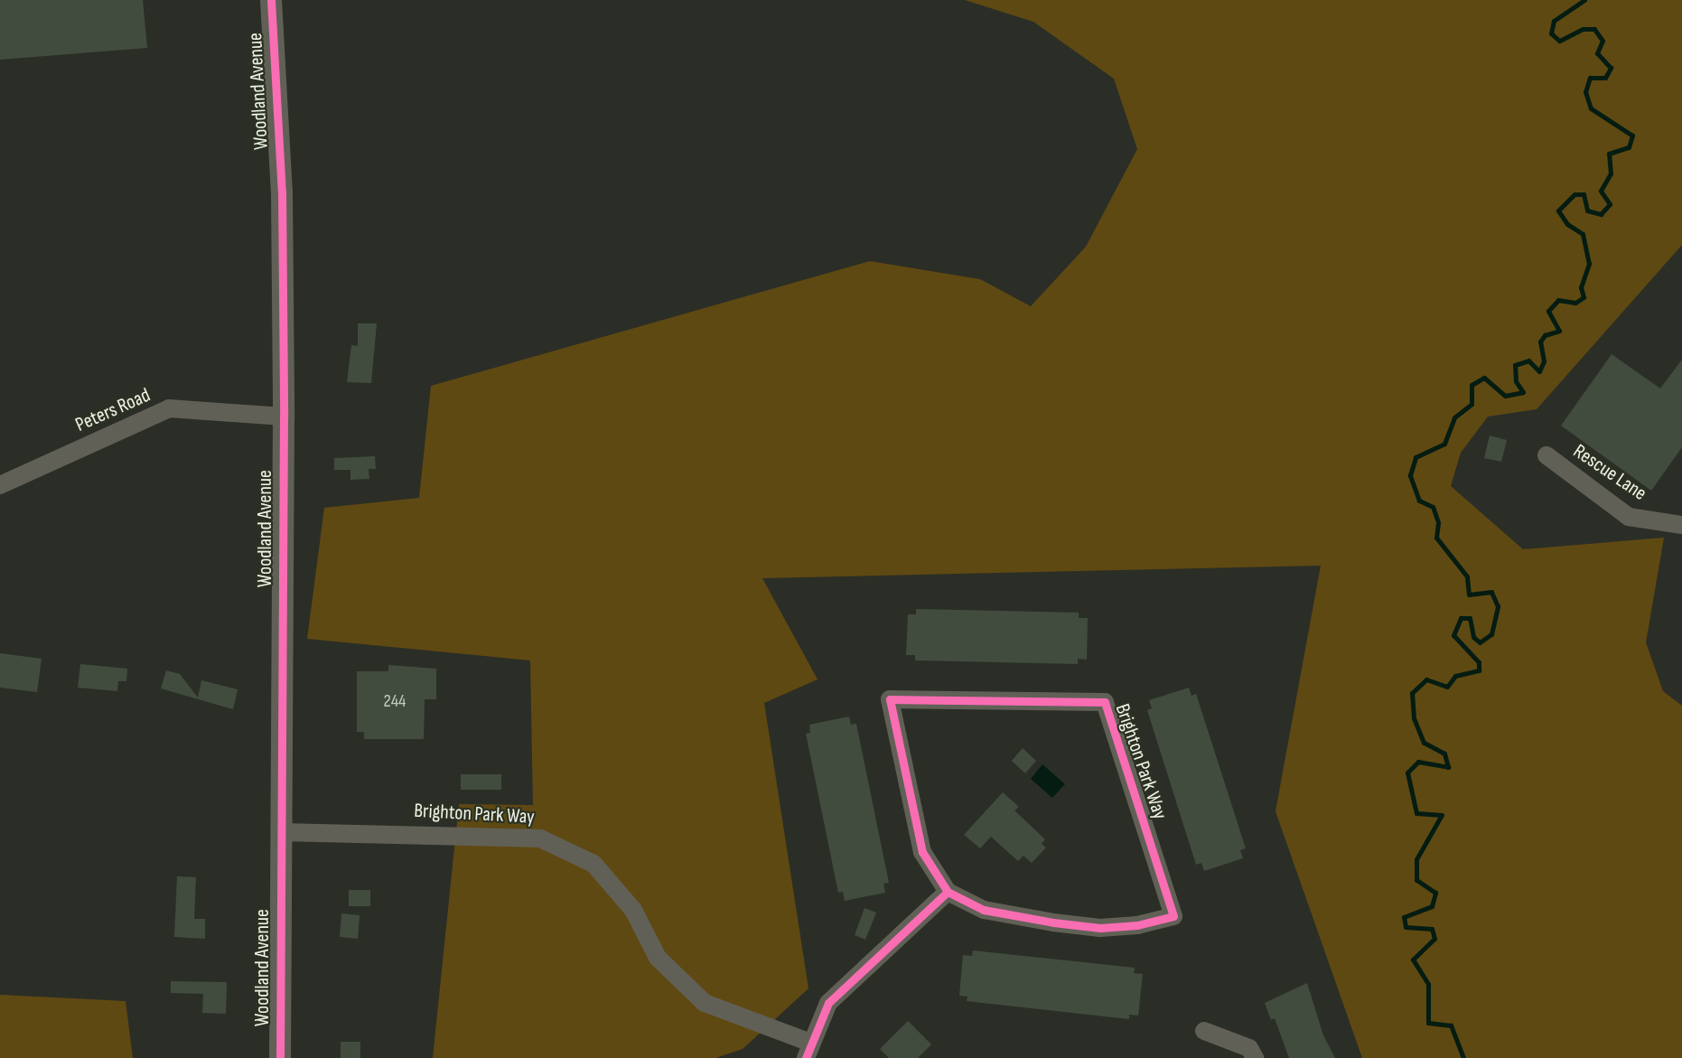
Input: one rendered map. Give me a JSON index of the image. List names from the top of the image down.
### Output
{
  "streets": {
    "street": [
      "Woodland Avenue",
      "Peters Road",
      "Rescue Lane",
      "Brighton Park Way"
    ]
  },
  "crossings": [
    ["Woodland Avenue", "Peters Road"],
    ["Woodland Avenue", "Brighton Park Way"]
  ],
  "house_numbers": ["244"]
}
